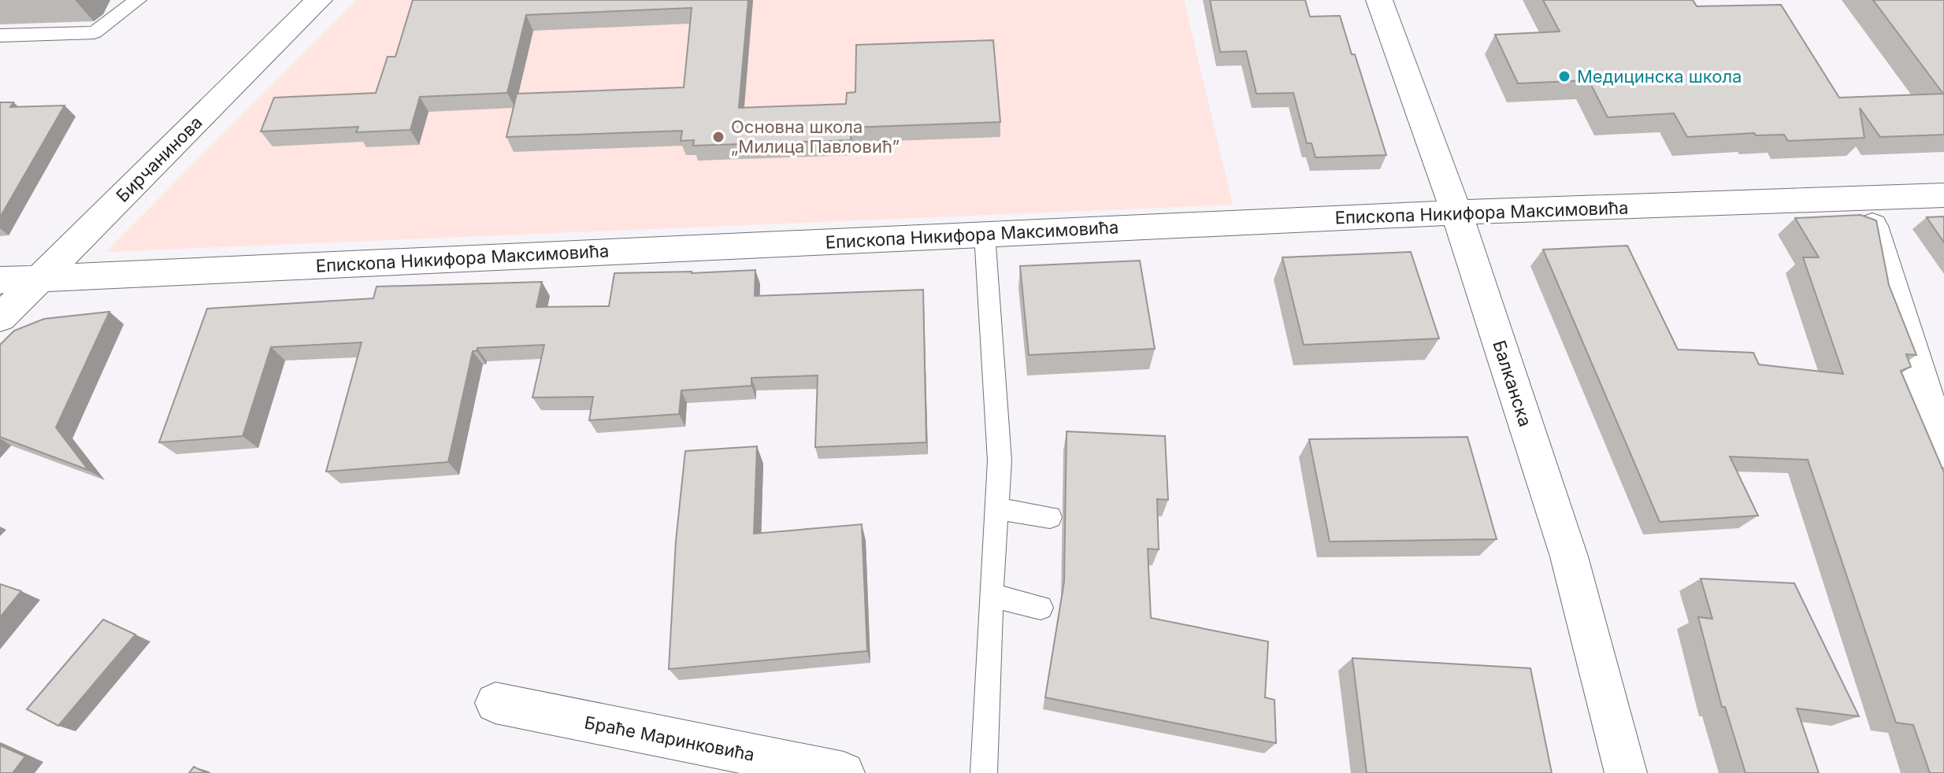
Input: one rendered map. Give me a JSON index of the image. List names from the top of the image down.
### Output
{
  "streets": {
    "street": [
      "Бирчанинова",
      "Епископа Никифора Максимовића",
      "Балканска",
      "Браће Маринковића"
    ]
  },
  "crossings": [
    ["Бирчанинова", "Епископа Никифора Максимовића"],
    ["Епископа Никифора Максимовића", "Балканска"]
  ],
  "places": ["Медицинска школа", "Основна школа „Милица Павловић”"]
}
